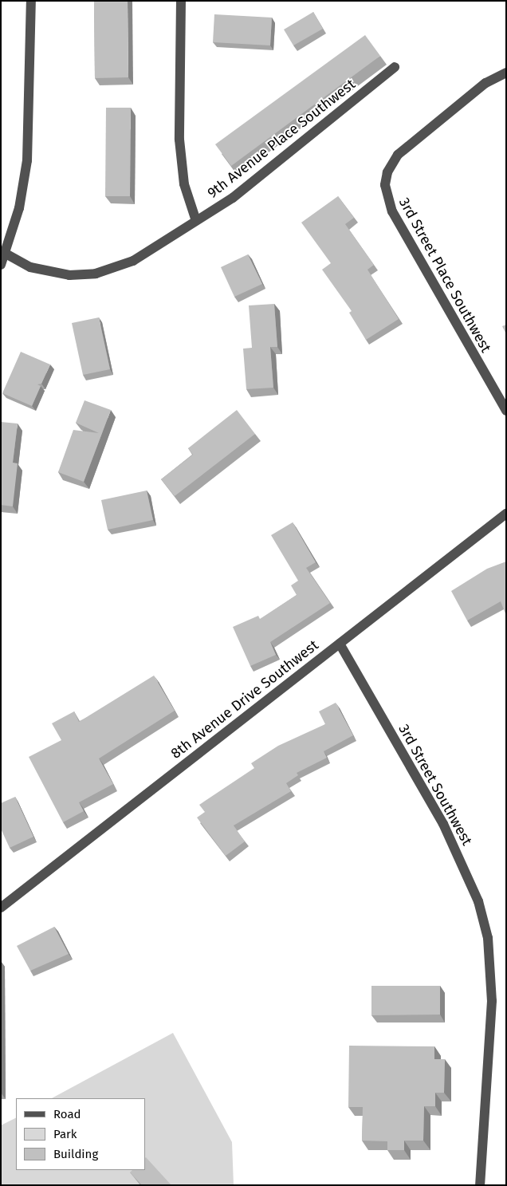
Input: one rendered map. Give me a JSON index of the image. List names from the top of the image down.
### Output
{
  "streets": {
    "street": [
      "9th Avenue Place Southwest",
      "3rd Street Place Southwest",
      "8th Avenue Drive Southwest",
      "3rd Street Southwest"
    ]
  },
  "crossings": [
    ["8th Avenue Drive Southwest", "3rd Street Southwest"]
  ],
  "legend": ["Road", "Park", "Building"]
}
